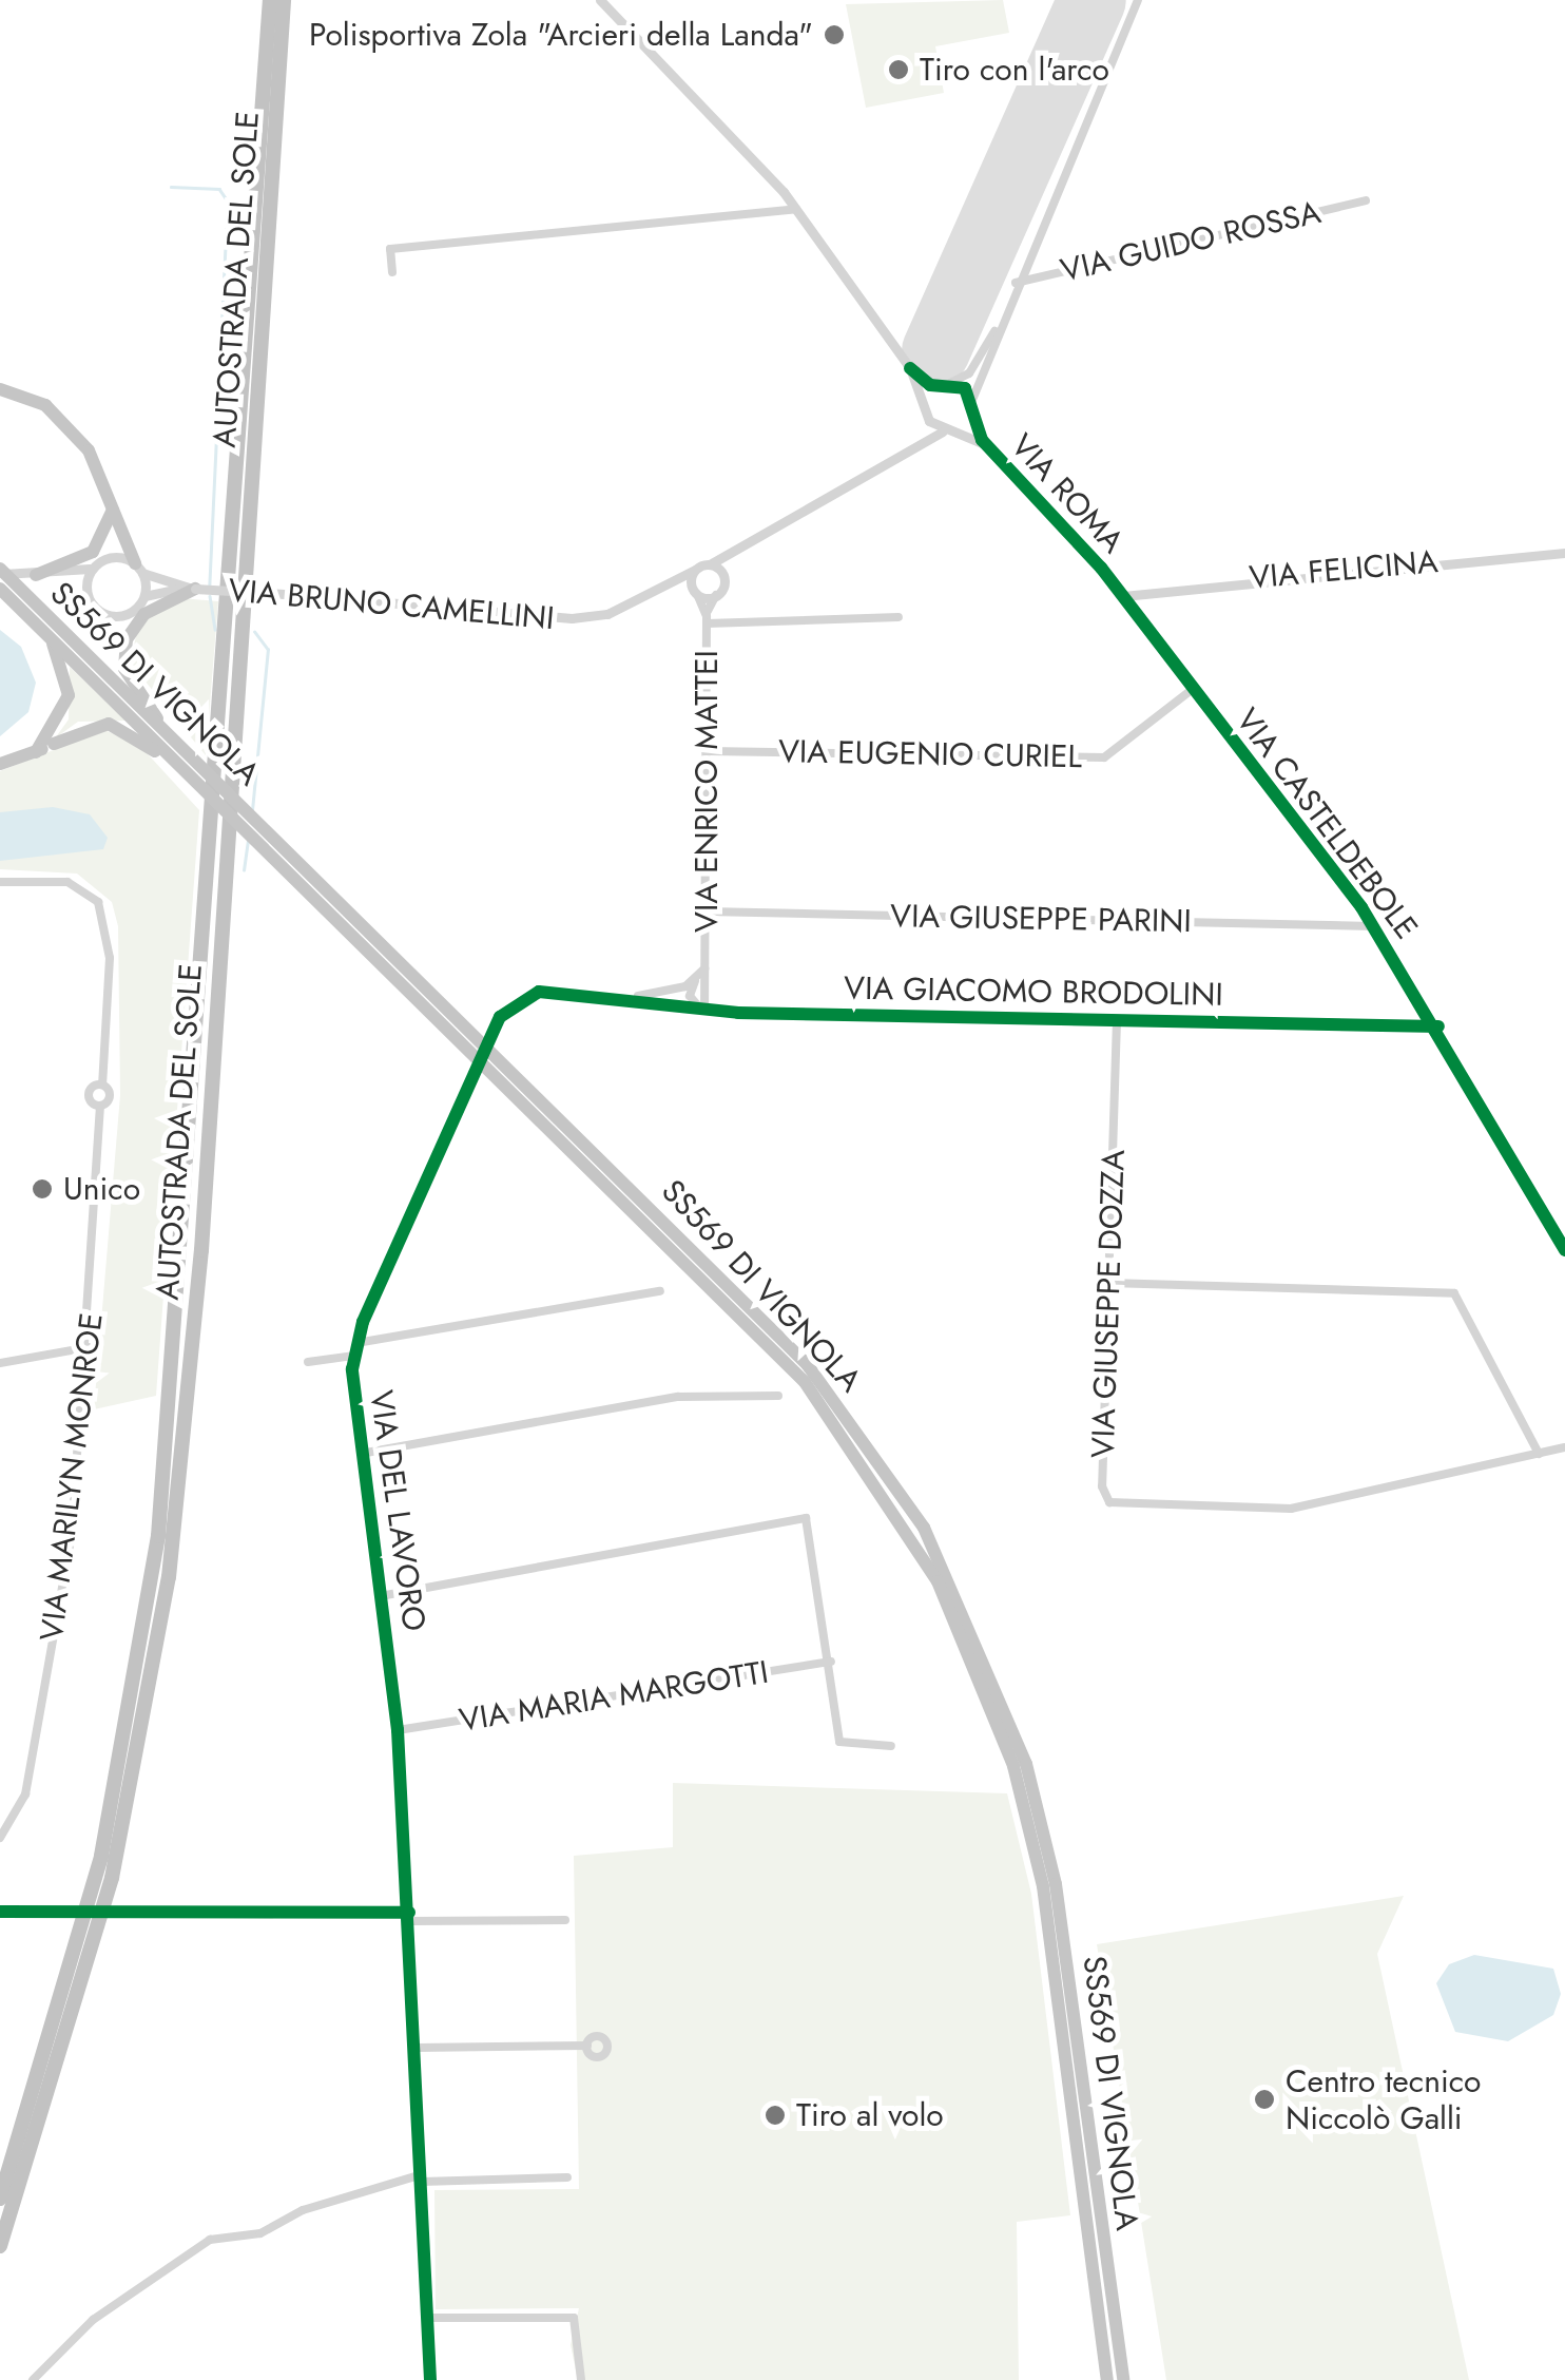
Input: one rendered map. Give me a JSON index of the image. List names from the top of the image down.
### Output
{
  "streets": {
    "highway": ["AUTOSTRADA DEL SOLE", "SS569 DI VIGNOLA"],
    "street": [
      "VIA GUIDO ROSSA",
      "VIA ROMA",
      "VIA FELICINA",
      "VIA BRUNO CAMELLINI",
      "VIA EUGENIO CURIEL",
      "VIA ENRICO MATTEI",
      "VIA CASTELDEBOLE",
      "VIA GIUSEPPE PARINI",
      "VIA GIACOMO BRODOLINI",
      "VIA GIUSEPPE DOZZA",
      "VIA MARILYN MONROE",
      "VIA DEL LAVORO",
      "VIA MARIA MARGOTTI"
    ]
  },
  "crossings": [
    ["VIA ROMA", "VIA FELICINA"],
    ["VIA ROMA", "VIA BRUNO CAMELLINI"],
    ["VIA ROMA", "VIA CASTELDEBOLE"],
    ["VIA FELICINA", "VIA CASTELDEBOLE"],
    ["VIA EUGENIO CURIEL", "VIA ENRICO MATTEI"],
    ["VIA EUGENIO CURIEL", "VIA CASTELDEBOLE"],
    ["VIA ENRICO MATTEI", "VIA GIUSEPPE PARINI"],
    ["VIA ENRICO MATTEI", "VIA GIACOMO BRODOLINI"],
    ["VIA ENRICO MATTEI", "VIA DEL LAVORO"],
    ["VIA CASTELDEBOLE", "VIA GIUSEPPE PARINI"],
    ["VIA CASTELDEBOLE", "VIA GIACOMO BRODOLINI"],
    ["VIA GIACOMO BRODOLINI", "VIA GIUSEPPE DOZZA"],
    ["VIA GIACOMO BRODOLINI", "VIA DEL LAVORO"],
    ["VIA DEL LAVORO", "VIA MARIA MARGOTTI"]
  ],
  "places": [
    "Polisportiva Zola \"Arcieri della Landa\"",
    "Tiro con l'arco",
    "Unico",
    "Centro tecnico Niccolò Galli",
    "Tiro al volo"
  ]
}
